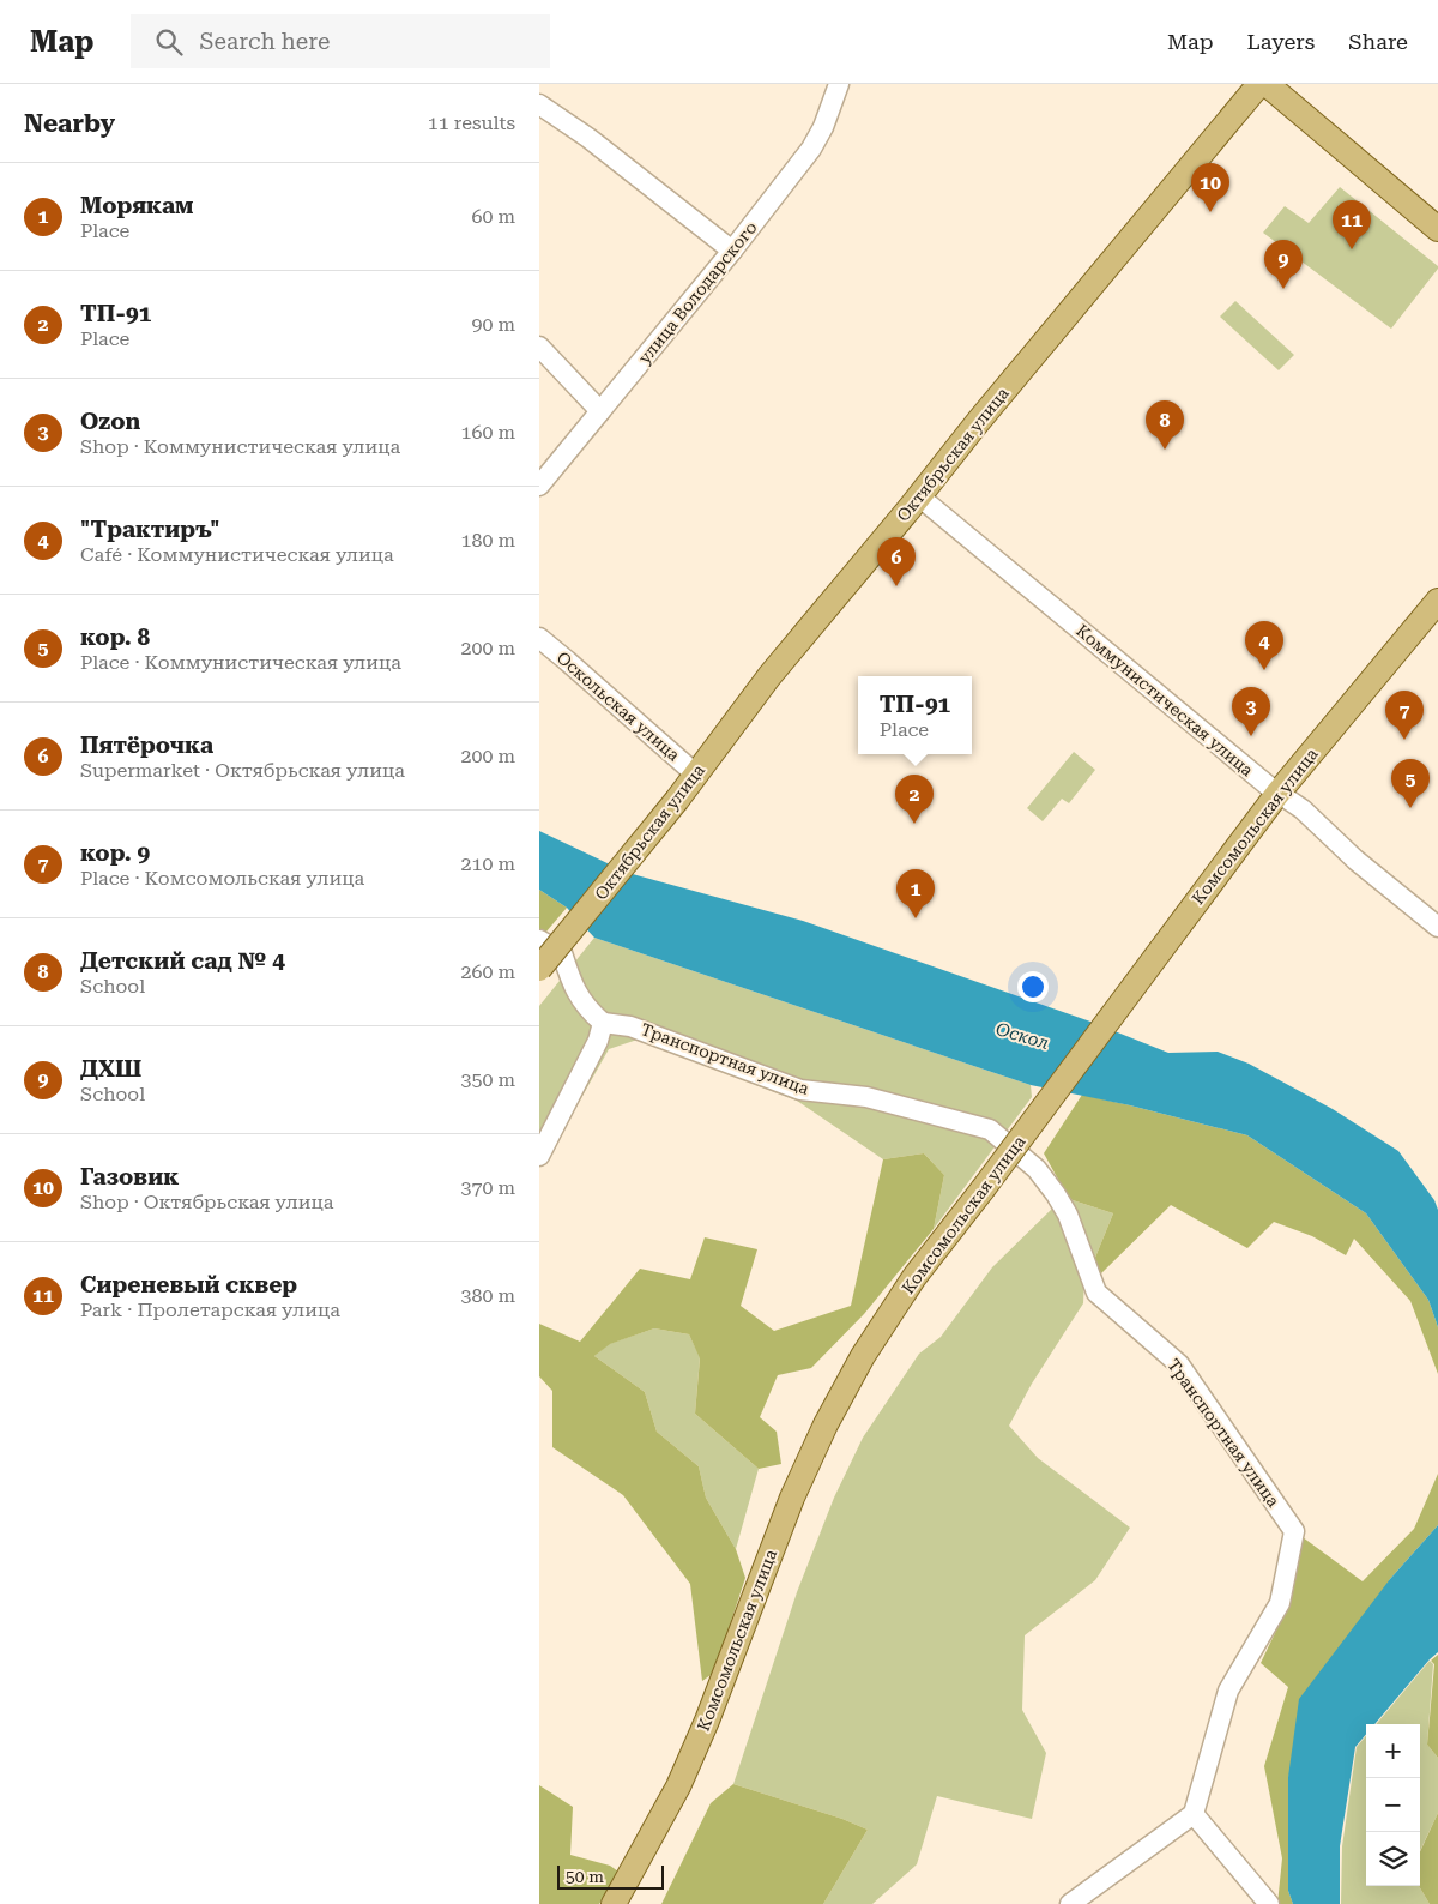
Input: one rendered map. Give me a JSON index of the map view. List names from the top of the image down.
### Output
{
  "streets": {
    "main road": ["Октябрьская улица", "Комсомольская улица"],
    "street": [
      "улица Володарского",
      "Коммунистическая улица",
      "Оскольская улица",
      "Транспортная улица"
    ]
  },
  "crossings": [
    ["Октябрьская улица", "Коммунистическая улица"],
    ["Октябрьская улица", "Оскольская улица"],
    ["Коммунистическая улица", "Комсомольская улица"]
  ],
  "water": ["Оскол"],
  "scale_bar": "50 m",
  "page": {
    "header": "Map",
    "search": "Search here",
    "nav": ["Map", "Layers", "Share"],
    "heading": ["Nearby", "11 results"],
    "list": [
      {
        "mark": "1",
        "name": "Морякам",
        "note": "Place",
        "value": "60 m"
      },
      {
        "mark": "2",
        "name": "ТП-91",
        "note": "Place",
        "value": "90 m"
      },
      {
        "mark": "3",
        "name": "Ozon",
        "note": "Shop · Коммунистическая улица",
        "value": "160 m"
      },
      {
        "mark": "4",
        "name": "\"Трактиръ\"",
        "note": "Café · Коммунистическая улица",
        "value": "180 m"
      },
      {
        "mark": "5",
        "name": "кор. 8",
        "note": "Place · Коммунистическая улица",
        "value": "200 m"
      },
      {
        "mark": "6",
        "name": "Пятёрочка",
        "note": "Supermarket · Октябрьская улица",
        "value": "200 m"
      },
      {
        "mark": "7",
        "name": "кор. 9",
        "note": "Place · Комсомольская улица",
        "value": "210 m"
      },
      {
        "mark": "8",
        "name": "Детский сад № 4",
        "note": "School",
        "value": "260 m"
      },
      {
        "mark": "9",
        "name": "ДХШ",
        "note": "School",
        "value": "350 m"
      },
      {
        "mark": "10",
        "name": "Газовик",
        "note": "Shop · Октябрьская улица",
        "value": "370 m"
      },
      {
        "mark": "11",
        "name": "Сиреневый сквер",
        "note": "Park · Пролетарская улица",
        "value": "380 m"
      }
    ],
    "pins": [
      "10",
      "11",
      "9",
      "8",
      "6",
      "4",
      "3",
      "7",
      "5",
      "2",
      "1"
    ],
    "popup": ["ТП-91", "Place"],
    "map_buttons": ["+", "−"],
    "scale": "50 m"
  }
}
